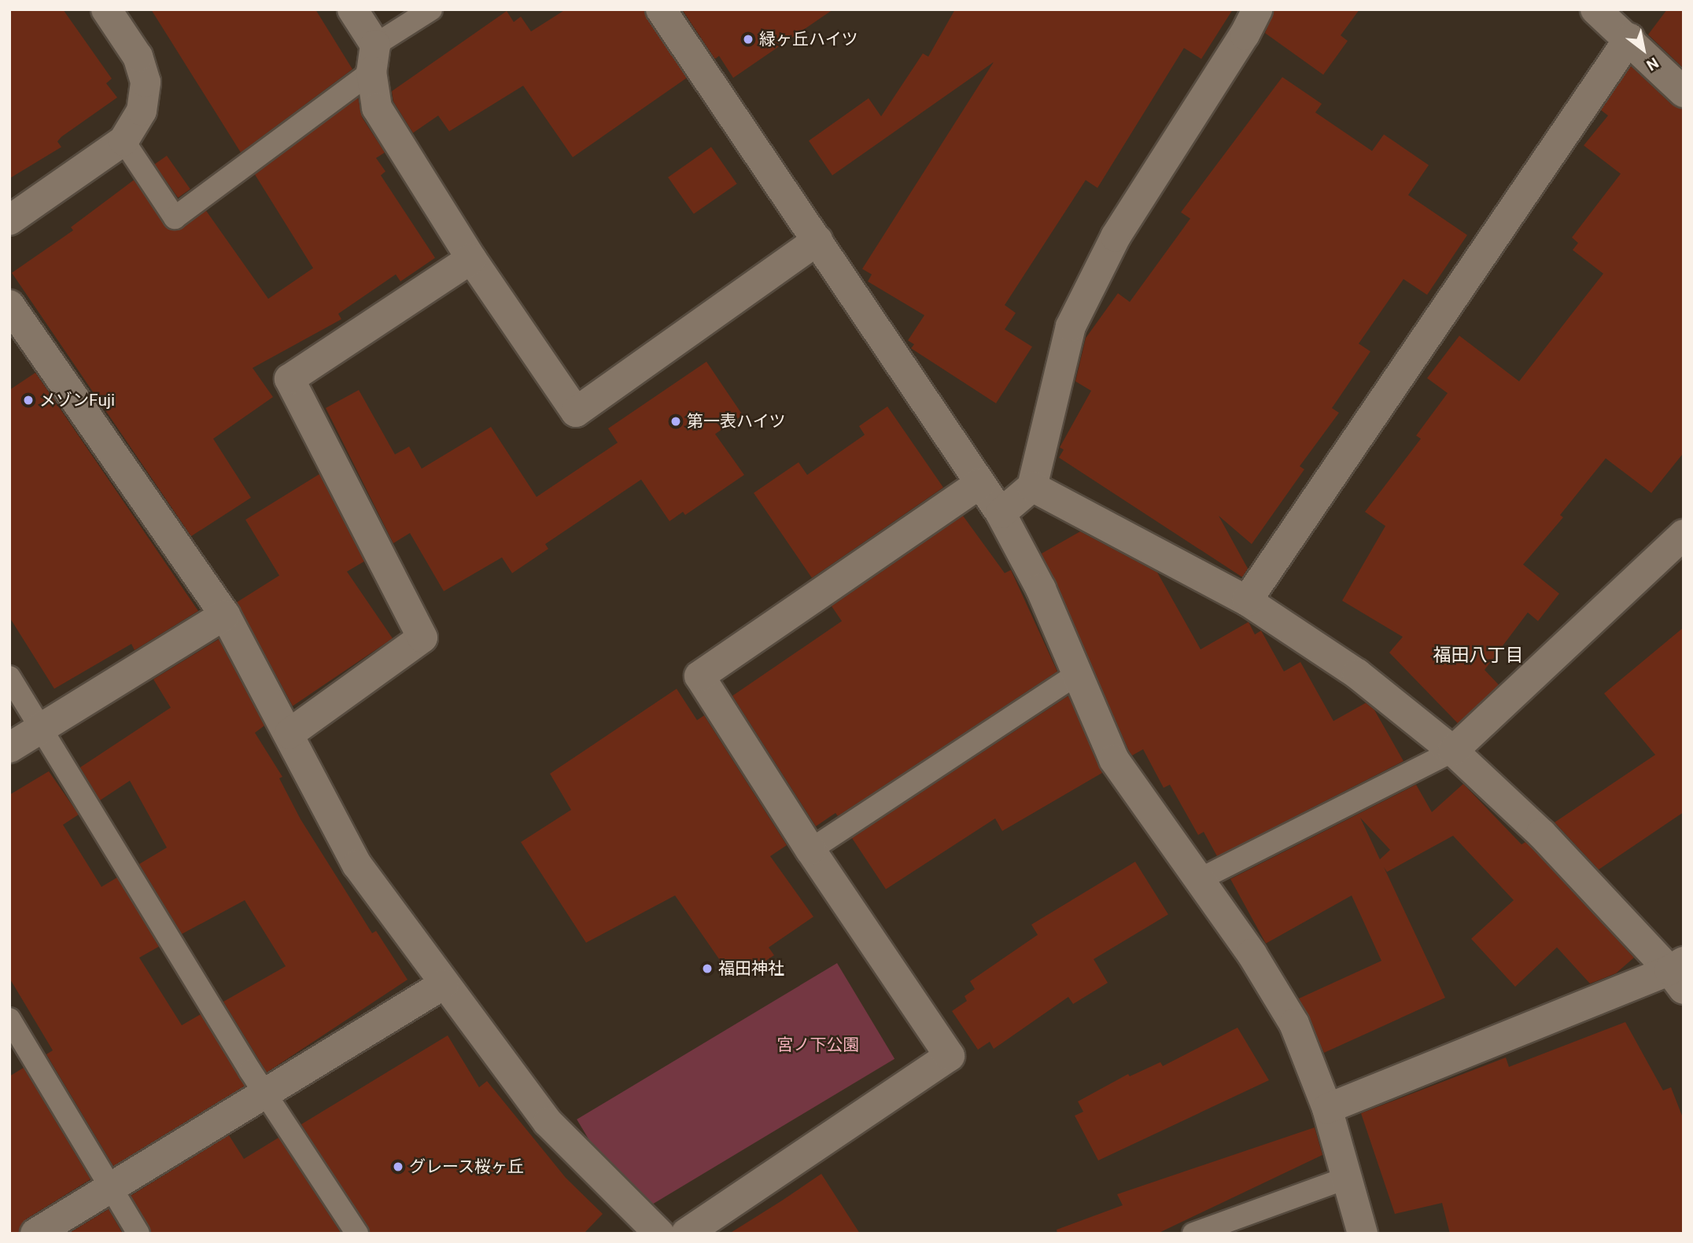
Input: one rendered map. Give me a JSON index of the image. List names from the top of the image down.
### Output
{
  "districts": ["福田八丁目"],
  "parks": ["宮ノ下公園"],
  "places": [
    "緑ヶ丘ハイツ",
    "メゾンFuji",
    "第一表ハイツ",
    "福田神社",
    "グレース桜ヶ丘"
  ],
  "north": "bottom right"
}
